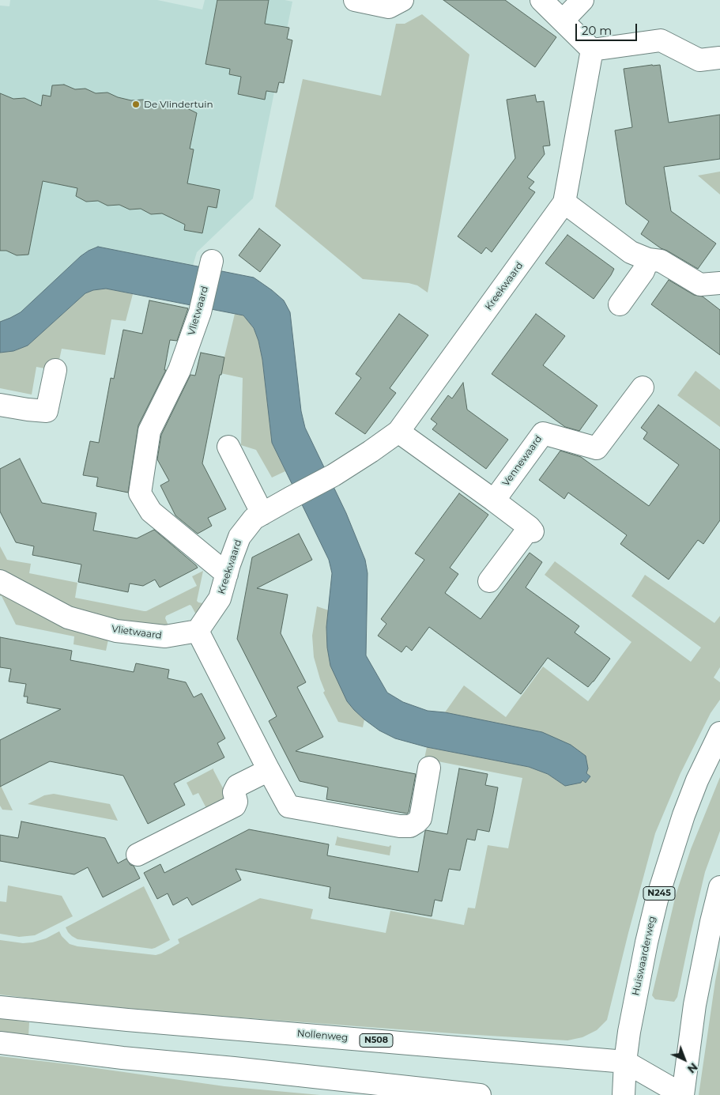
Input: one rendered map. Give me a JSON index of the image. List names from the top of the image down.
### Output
{
  "streets": {
    "main road": [
      "Kreekwaard",
      "Vlietwaard",
      "Vennewaard",
      "N245",
      "Huiswaarderweg",
      "Nollenweg",
      "N508"
    ]
  },
  "crossings": [
    ["Kreekwaard", "Vlietwaard"],
    ["Huiswaarderweg", "Nollenweg"]
  ],
  "places": ["De Vlindertuin"],
  "scale_bar": "20 m",
  "north": "bottom right"
}
